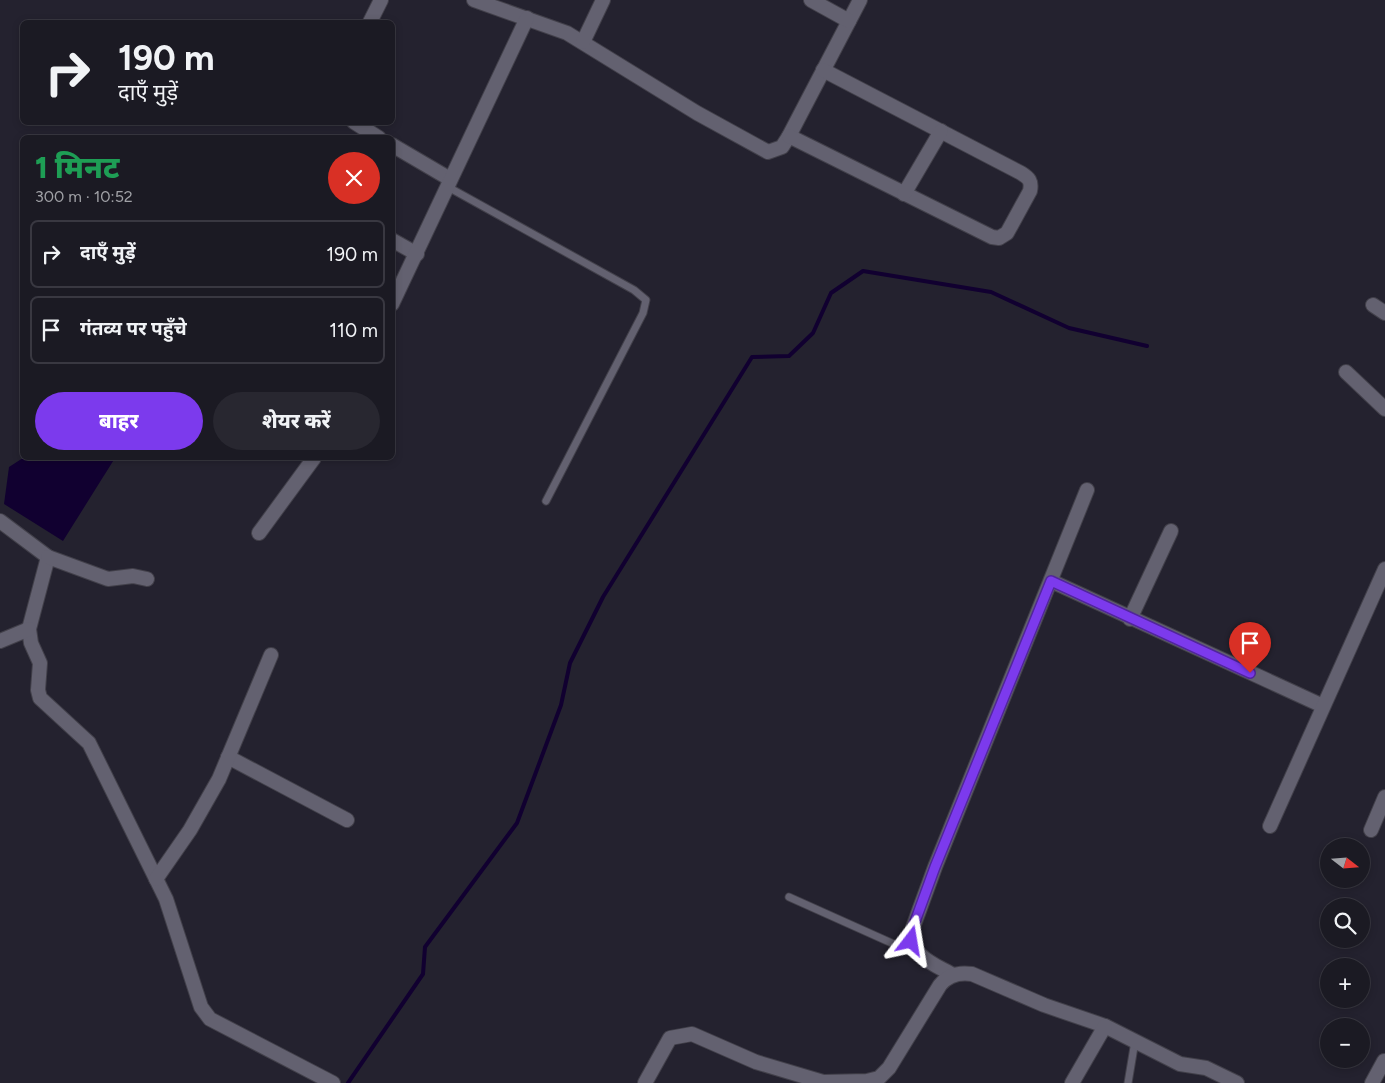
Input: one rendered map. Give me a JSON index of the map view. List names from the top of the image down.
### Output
{
  "north": "right",
  "page": {
    "turn": ["190 m", "दाएँ मुड़ें"],
    "heading": ["1 मिनट", "300 m · 10:52"],
    "list": [
      {
        "name": "दाएँ मुड़ें",
        "value": "190 m"
      },
      {
        "name": "गंतव्य पर पहुँचे",
        "value": "110 m"
      }
    ],
    "buttons": ["बाहर", "शेयर करें"],
    "map_buttons": ["+", "−"]
  }
}
